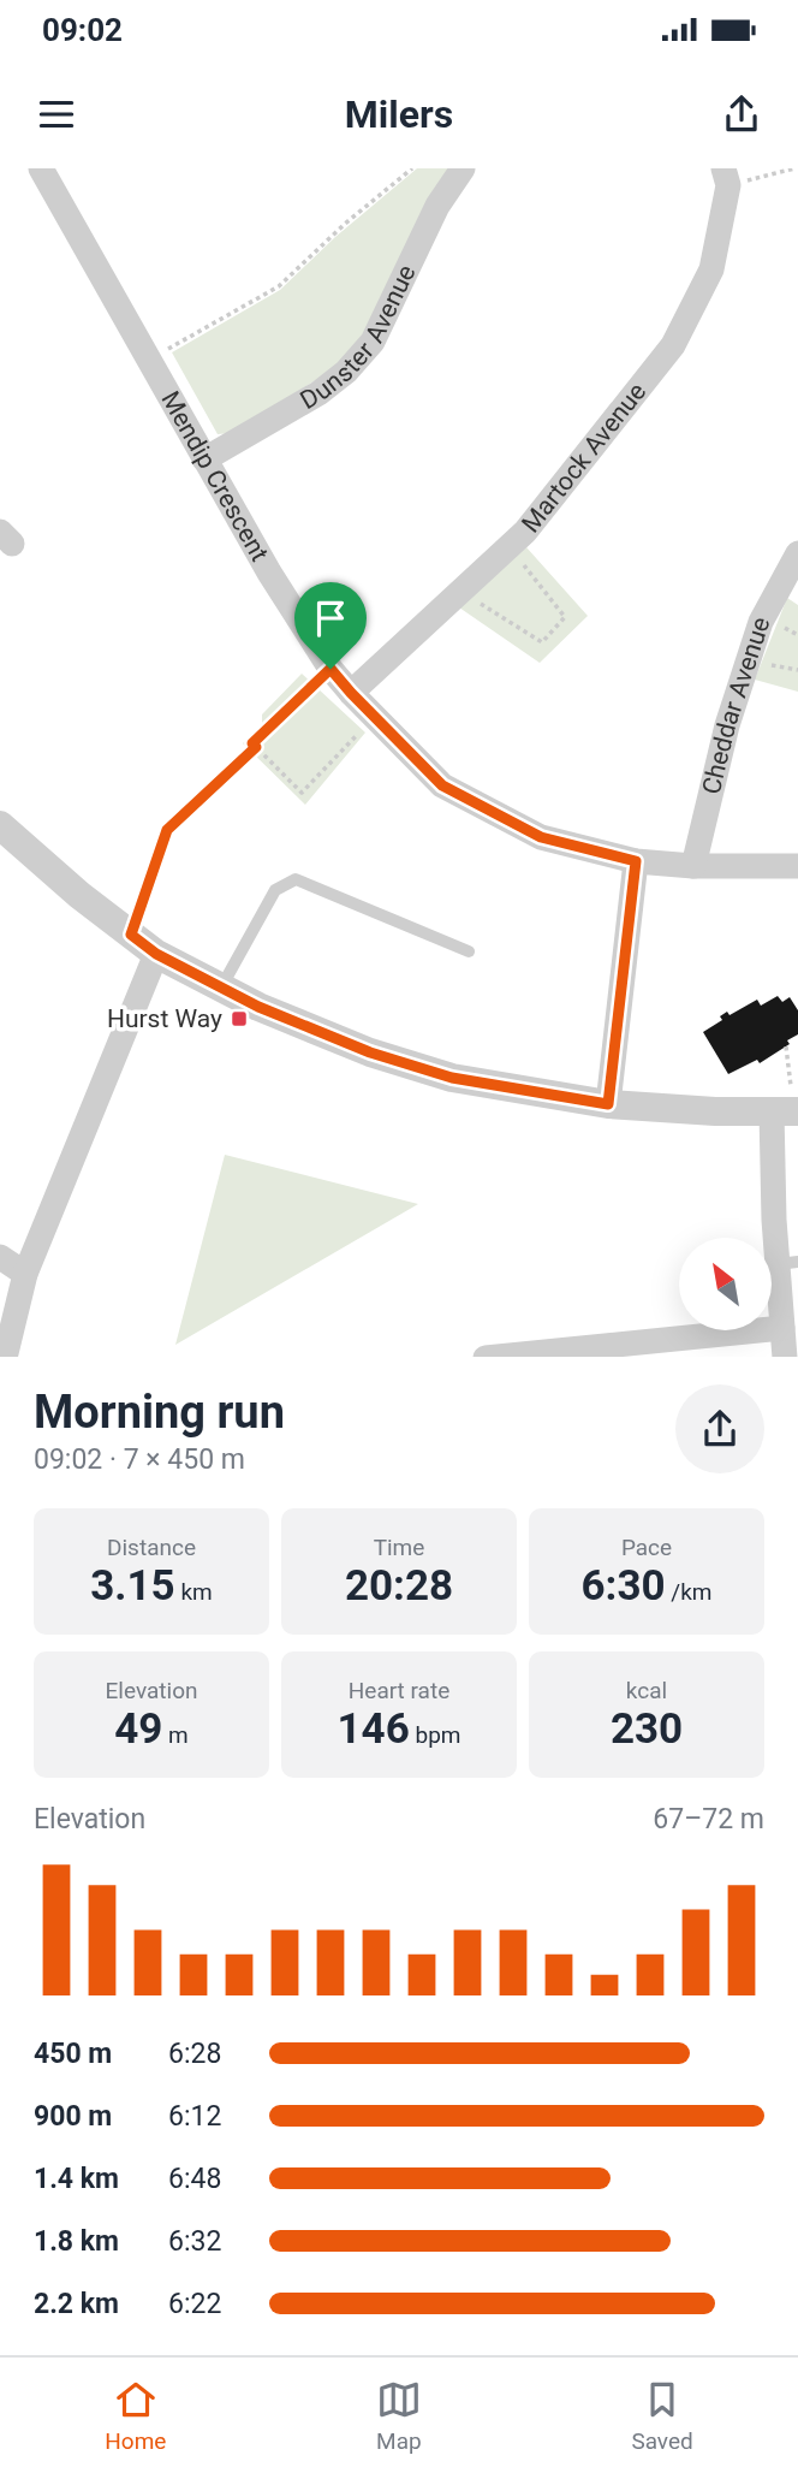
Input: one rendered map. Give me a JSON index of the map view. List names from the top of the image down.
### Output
{
  "streets": {
    "street": [
      "Dunster Avenue",
      "Martock Avenue",
      "Mendip Crescent",
      "Cheddar Avenue"
    ]
  },
  "crossings": [
    ["Dunster Avenue", "Mendip Crescent"],
    ["Martock Avenue", "Mendip Crescent"],
    ["Mendip Crescent", "Cheddar Avenue"]
  ],
  "places": {
    "transit": ["Hurst Way"]
  },
  "north": "top left",
  "page": {
    "status": "09:02",
    "header": "Milers",
    "heading": ["Morning run", "09:02 · 7 × 450 m"],
    "stats": [
      ["Distance", "3.15 km"],
      ["Time", "20:28"],
      ["Pace", "6:30 /km"],
      ["Elevation", "49 m"],
      ["Heart rate", "146 bpm"],
      ["kcal", "230"]
    ],
    "chart": ["Elevation", "67–72 m"],
    "list": [
      {
        "name": "450 m",
        "note": "6:28"
      },
      {
        "name": "900 m",
        "note": "6:12"
      },
      {
        "name": "1.4 km",
        "note": "6:48"
      },
      {
        "name": "1.8 km",
        "note": "6:32"
      },
      {
        "name": "2.2 km",
        "note": "6:22"
      }
    ],
    "tabs": ["Home", "Map", "Saved"]
  }
}
